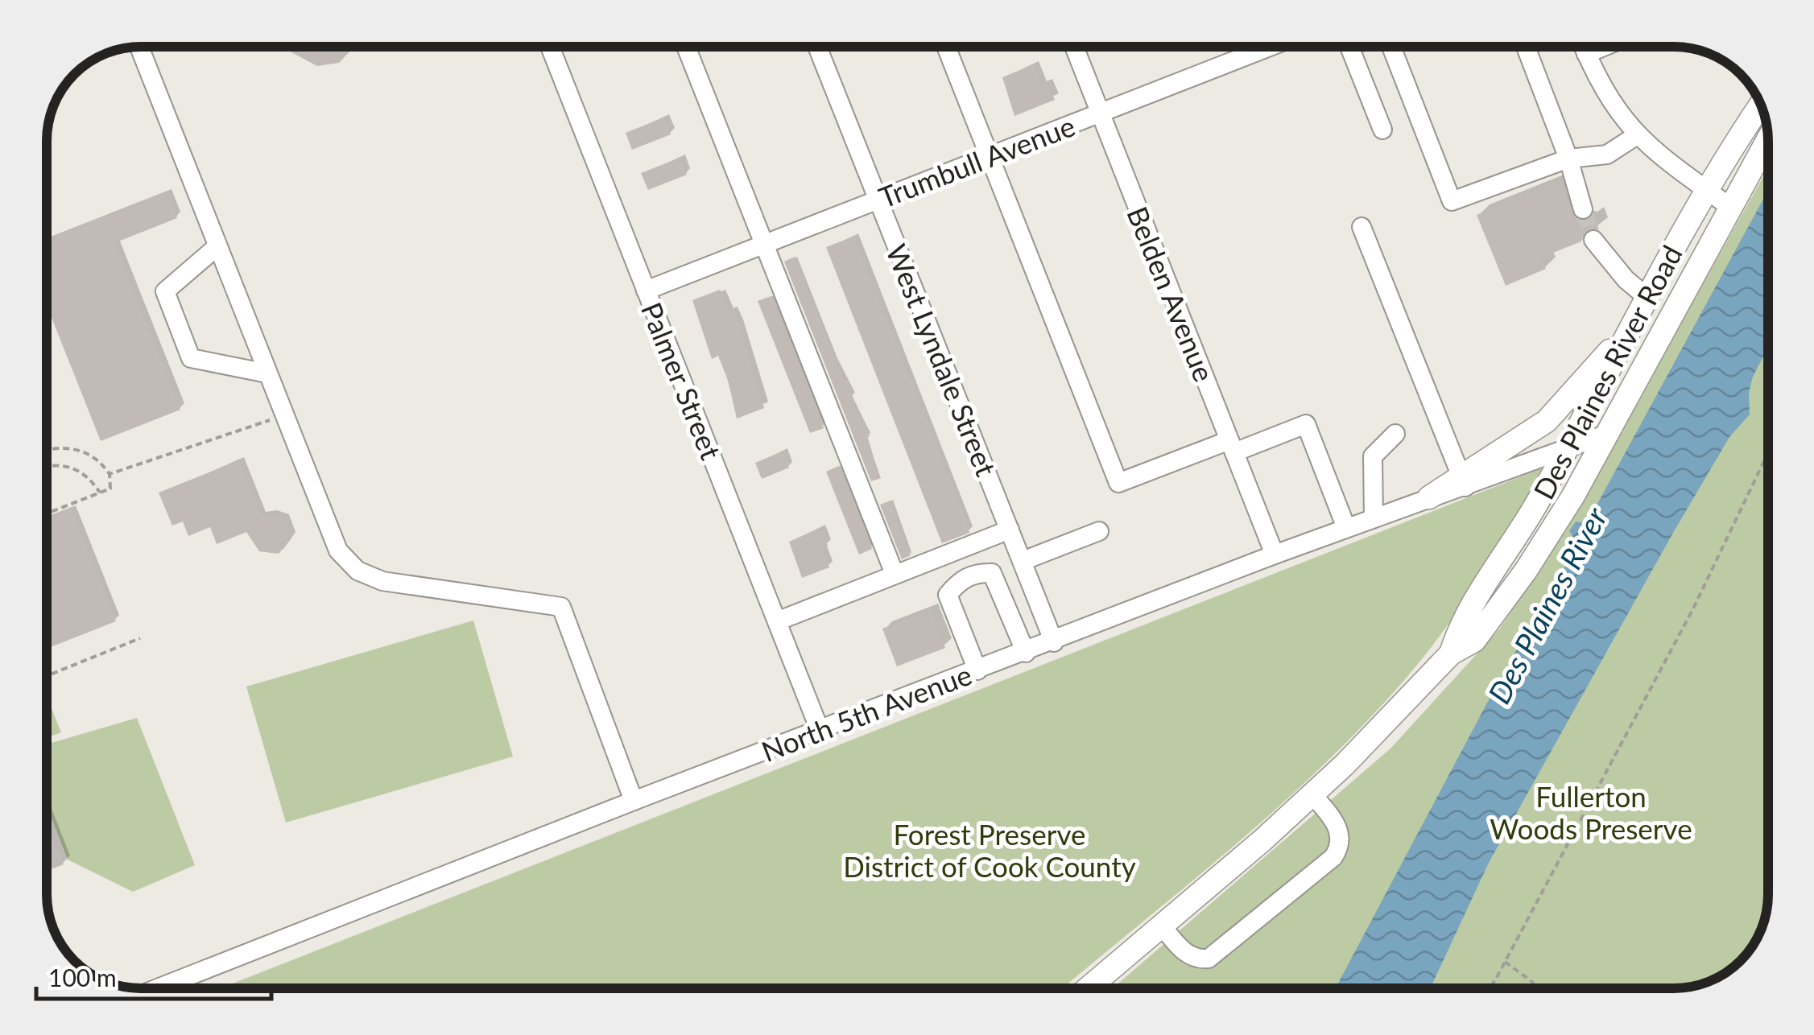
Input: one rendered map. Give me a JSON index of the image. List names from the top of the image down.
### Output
{
  "streets": {
    "main road": ["Des Plaines River Road"],
    "street": [
      "Trumbull Avenue",
      "Belden Avenue",
      "West Lyndale Street",
      "Palmer Street",
      "North 5th Avenue"
    ]
  },
  "crossings": [
    ["Trumbull Avenue", "Belden Avenue"],
    ["Trumbull Avenue", "West Lyndale Street"],
    ["Trumbull Avenue", "Palmer Street"],
    ["Belden Avenue", "North 5th Avenue"],
    ["West Lyndale Street", "North 5th Avenue"],
    ["Palmer Street", "North 5th Avenue"]
  ],
  "water": ["Des Plaines River"],
  "parks": ["Fullerton Woods Preserve", "Forest Preserve District of Cook County"],
  "scale_bar": "100 m"
}
